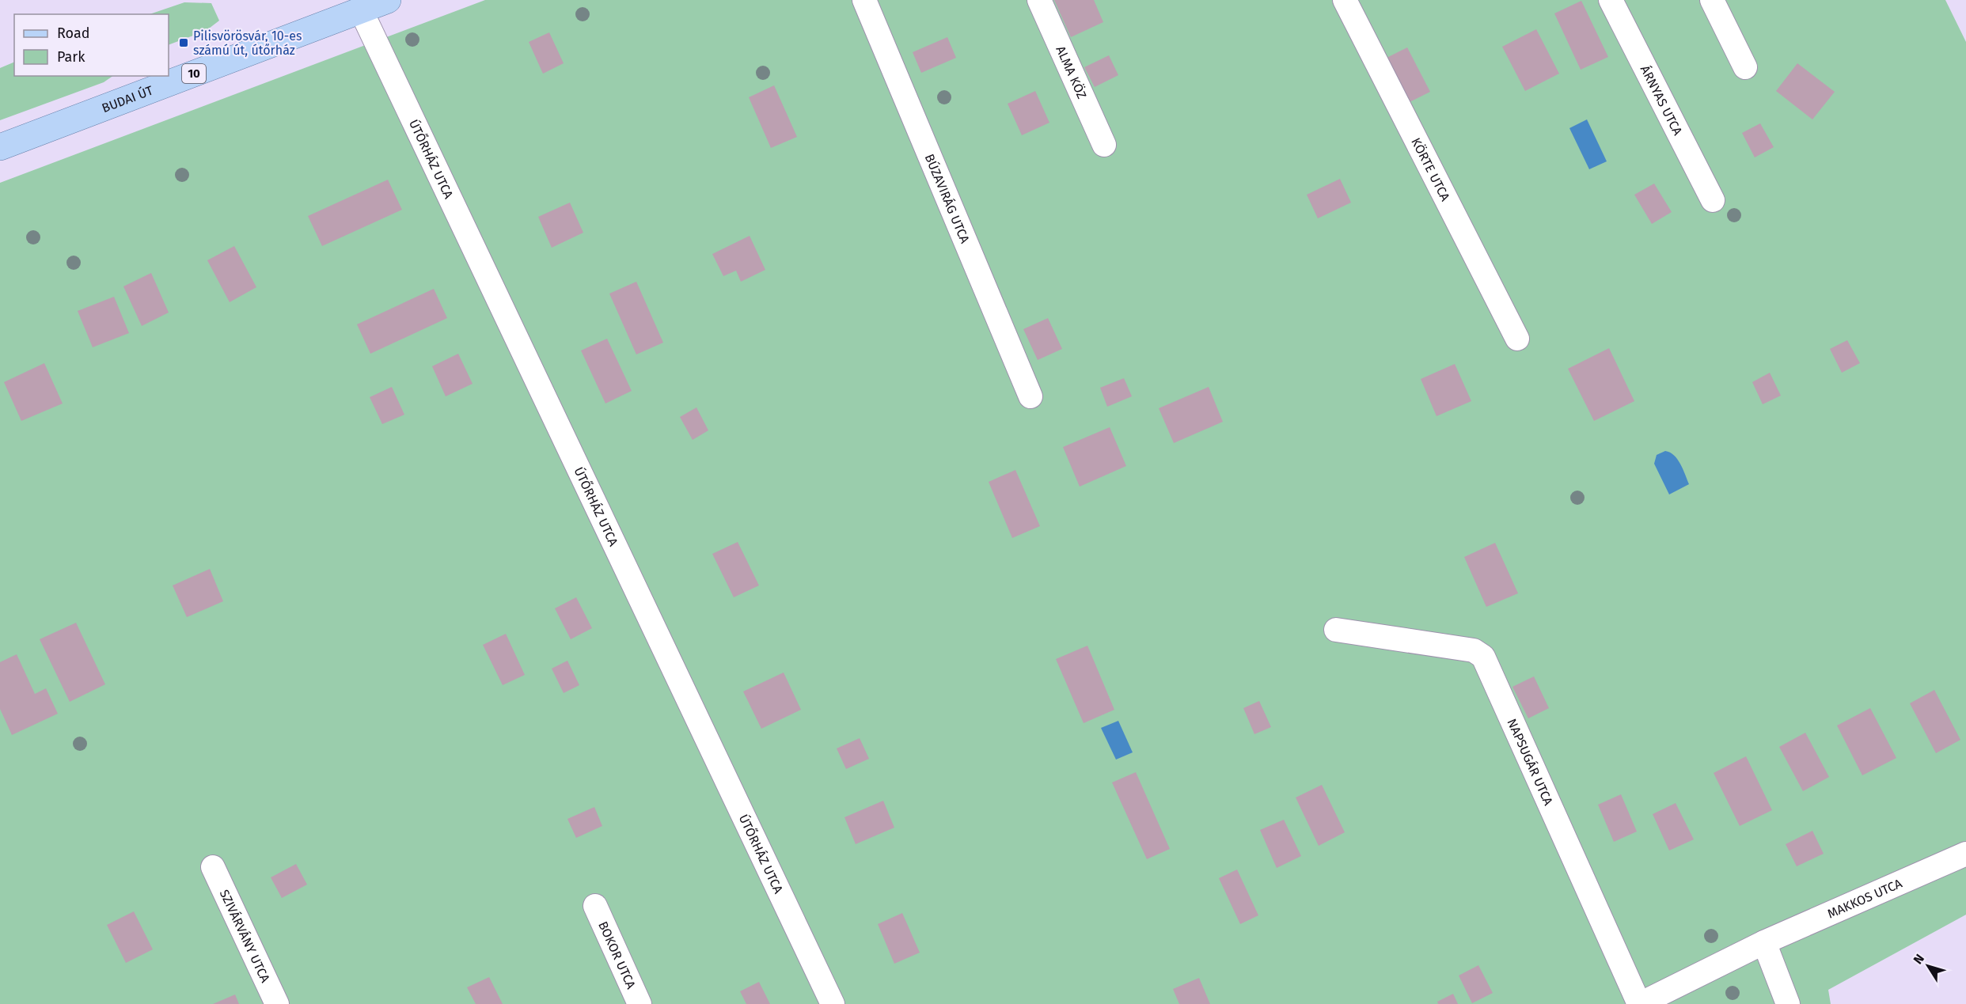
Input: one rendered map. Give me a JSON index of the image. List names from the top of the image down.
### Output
{
  "streets": {
    "main road": ["10", "BUDAI ÚT"],
    "street": [
      "ALMA KÖZ",
      "ÁRNYAS UTCA",
      "ÚTŐRHÁZ UTCA",
      "KÖRTE UTCA",
      "BÚZAVIRÁG UTCA",
      "NAPSUGÁR UTCA",
      "MAKKOS UTCA",
      "SZIVÁRVÁNY UTCA",
      "BOKOR UTCA"
    ]
  },
  "crossings": [
    ["BUDAI ÚT", "ÚTŐRHÁZ UTCA"],
    ["NAPSUGÁR UTCA", "MAKKOS UTCA"]
  ],
  "places": {
    "transit": ["Pilisvörösvár, 10-es számú út, útőrház"]
  },
  "legend": ["Road", "Park"],
  "north": "top left"
}
